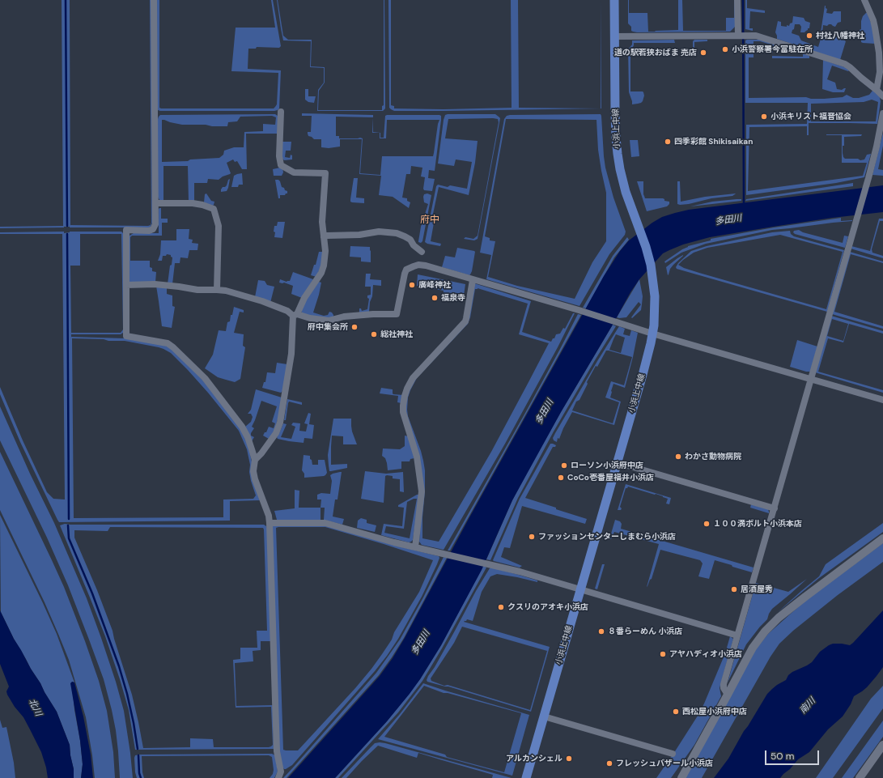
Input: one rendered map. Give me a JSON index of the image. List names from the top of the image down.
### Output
{
  "streets": {
    "main road": ["小浜上中線"]
  },
  "districts": ["府中"],
  "water": ["多田川", "南川", "北川"],
  "places": [
    "村社八幡神社",
    "小浜警察署今富駐在所",
    "道の駅若狭おばま 売店",
    "小浜キリスト福音協会",
    "四季彩館 Shikisaikan",
    "廣峰神社",
    "福泉寺",
    "府中集会所",
    "総社神社",
    "わかさ動物病院",
    "ローソン小浜府中店",
    "CoCo壱番屋福井小浜店",
    "１００満ボルト小浜本店",
    "ファッションセンターしまむら小浜店",
    "居酒屋秀",
    "クスリのアオキ小浜店",
    "８番らーめん 小浜店",
    "アヤハディオ小浜店",
    "西松屋小浜府中店",
    "アルカンシェル",
    "フレッシュバザール小浜店"
  ],
  "scale_bar": "50 m"
}
